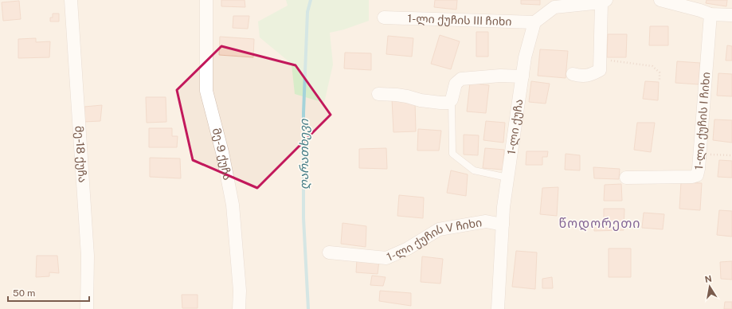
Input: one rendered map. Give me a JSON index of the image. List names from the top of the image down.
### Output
{
  "streets": {
    "street": [
      "1-ლი ქუჩის III ჩიხი",
      "1-ლი ქუჩის I ჩიხი",
      "1-ლი ქუჩა",
      "მე-18 ქუჩა",
      "მე-9 ქუჩა",
      "1-ლი ქუჩის V ჩიხი"
    ]
  },
  "crossings": [
    ["1-ლი ქუჩის III ჩიხი", "1-ლი ქუჩა"],
    ["1-ლი ქუჩა", "1-ლი ქუჩის V ჩიხი"]
  ],
  "districts": ["წოდორეთი"],
  "water": ["ღარათხევი"],
  "scale_bar": "50 m",
  "north": "top"
}
